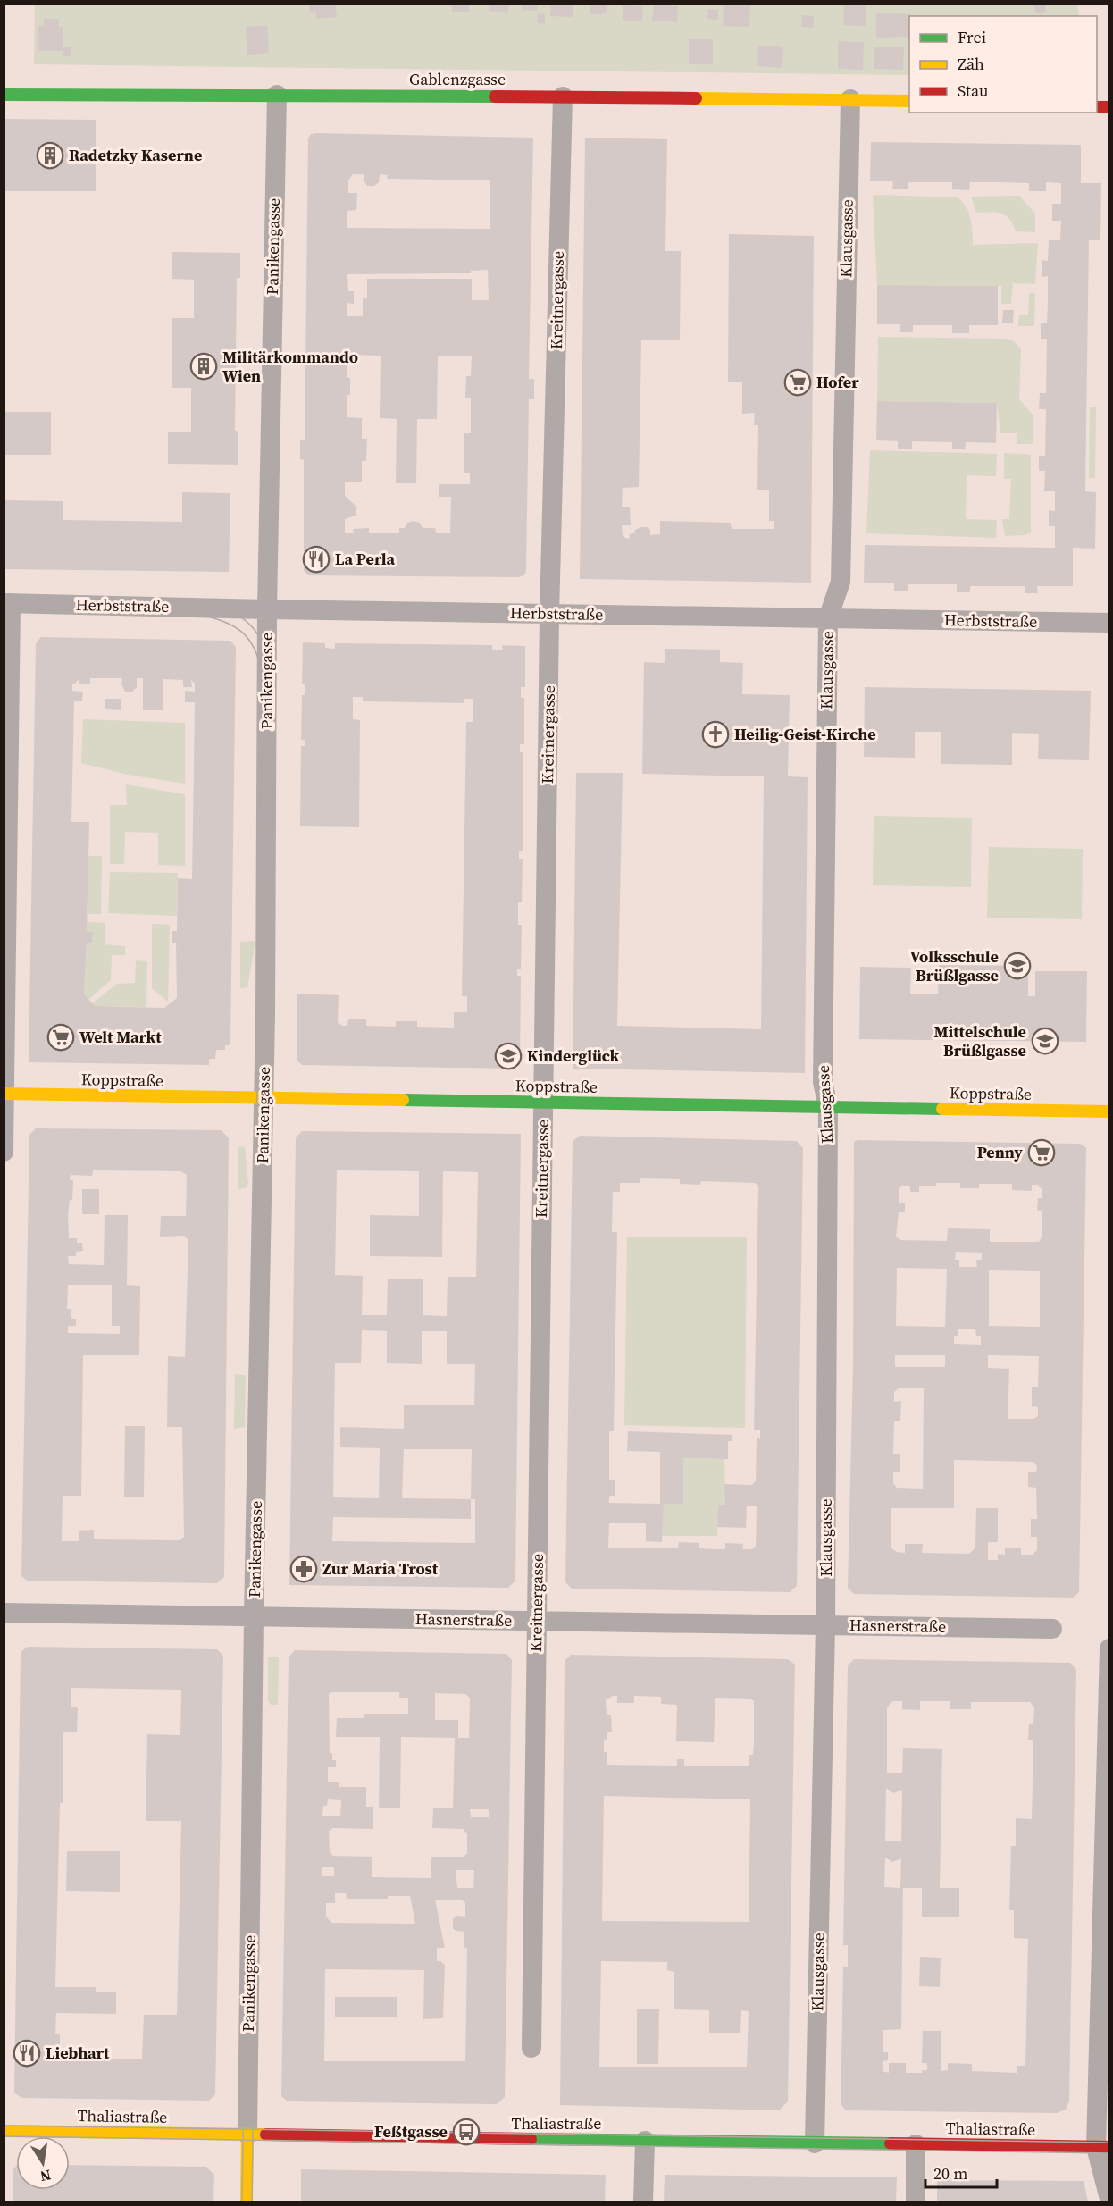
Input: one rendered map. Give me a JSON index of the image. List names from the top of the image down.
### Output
{
  "streets": {
    "main road": ["Gablenzgasse", "Koppstraße", "Thaliastraße"],
    "street": [
      "Klausgasse",
      "Panikengasse",
      "Kreitnergasse",
      "Herbststraße",
      "Hasnerstraße"
    ]
  },
  "crossings": [
    ["Gablenzgasse", "Klausgasse"],
    ["Gablenzgasse", "Panikengasse"],
    ["Gablenzgasse", "Kreitnergasse"],
    ["Klausgasse", "Herbststraße"],
    ["Klausgasse", "Koppstraße"],
    ["Klausgasse", "Hasnerstraße"],
    ["Klausgasse", "Thaliastraße"],
    ["Panikengasse", "Herbststraße"],
    ["Panikengasse", "Koppstraße"],
    ["Panikengasse", "Hasnerstraße"],
    ["Panikengasse", "Thaliastraße"],
    ["Kreitnergasse", "Herbststraße"],
    ["Kreitnergasse", "Koppstraße"],
    ["Kreitnergasse", "Hasnerstraße"]
  ],
  "places": {
    "building": ["Radetzky Kaserne", "Militärkommando Wien"],
    "supermarket": ["Hofer", "Welt Markt", "Penny"],
    "restaurant": ["La Perla", "Liebhart"],
    "church": ["Heilig-Geist-Kirche"],
    "school or university": ["Volksschule Brüßlgasse", "Mittelschule Brüßlgasse", "Kinderglück"],
    "pharmacy": ["Zur Maria Trost"],
    "bus stop": ["Feßtgasse"]
  },
  "legend": ["Frei", "Zäh", "Stau"],
  "scale_bar": "20 m",
  "north": "bottom"
}
